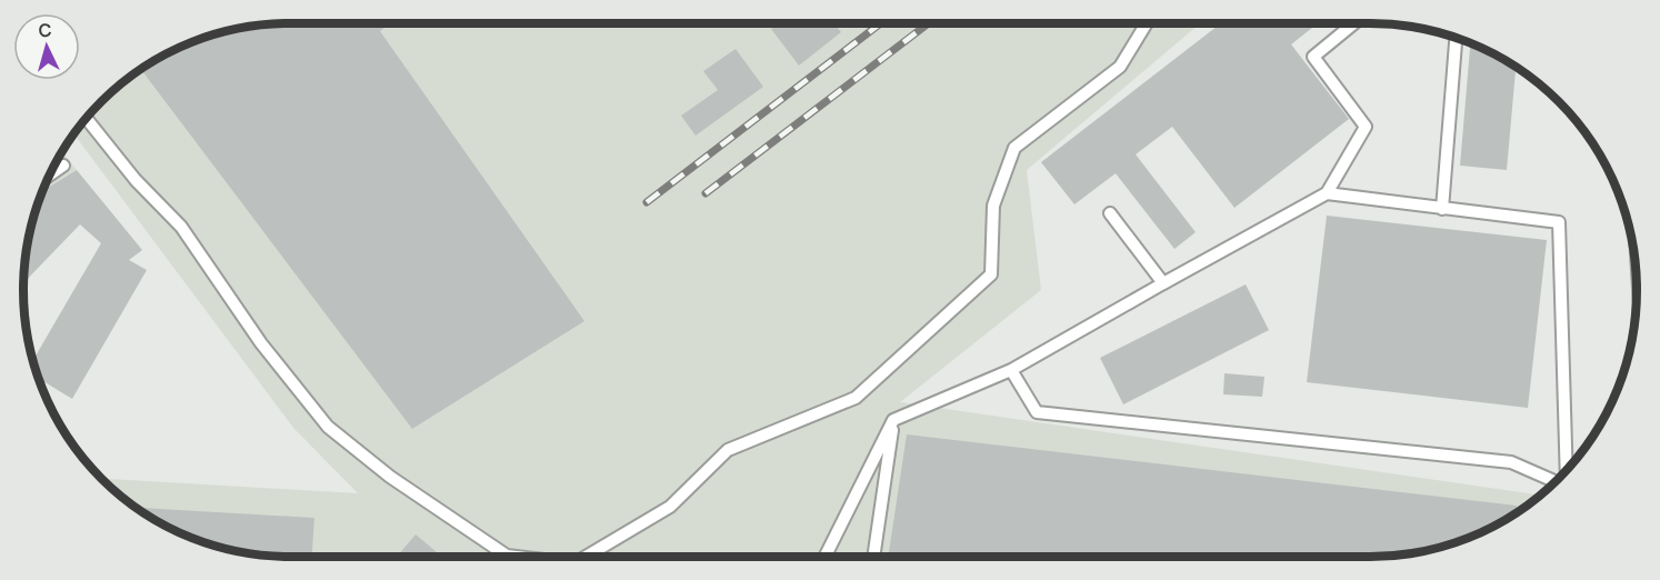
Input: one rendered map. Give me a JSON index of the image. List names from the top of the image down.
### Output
{
  "north": "top"
}
